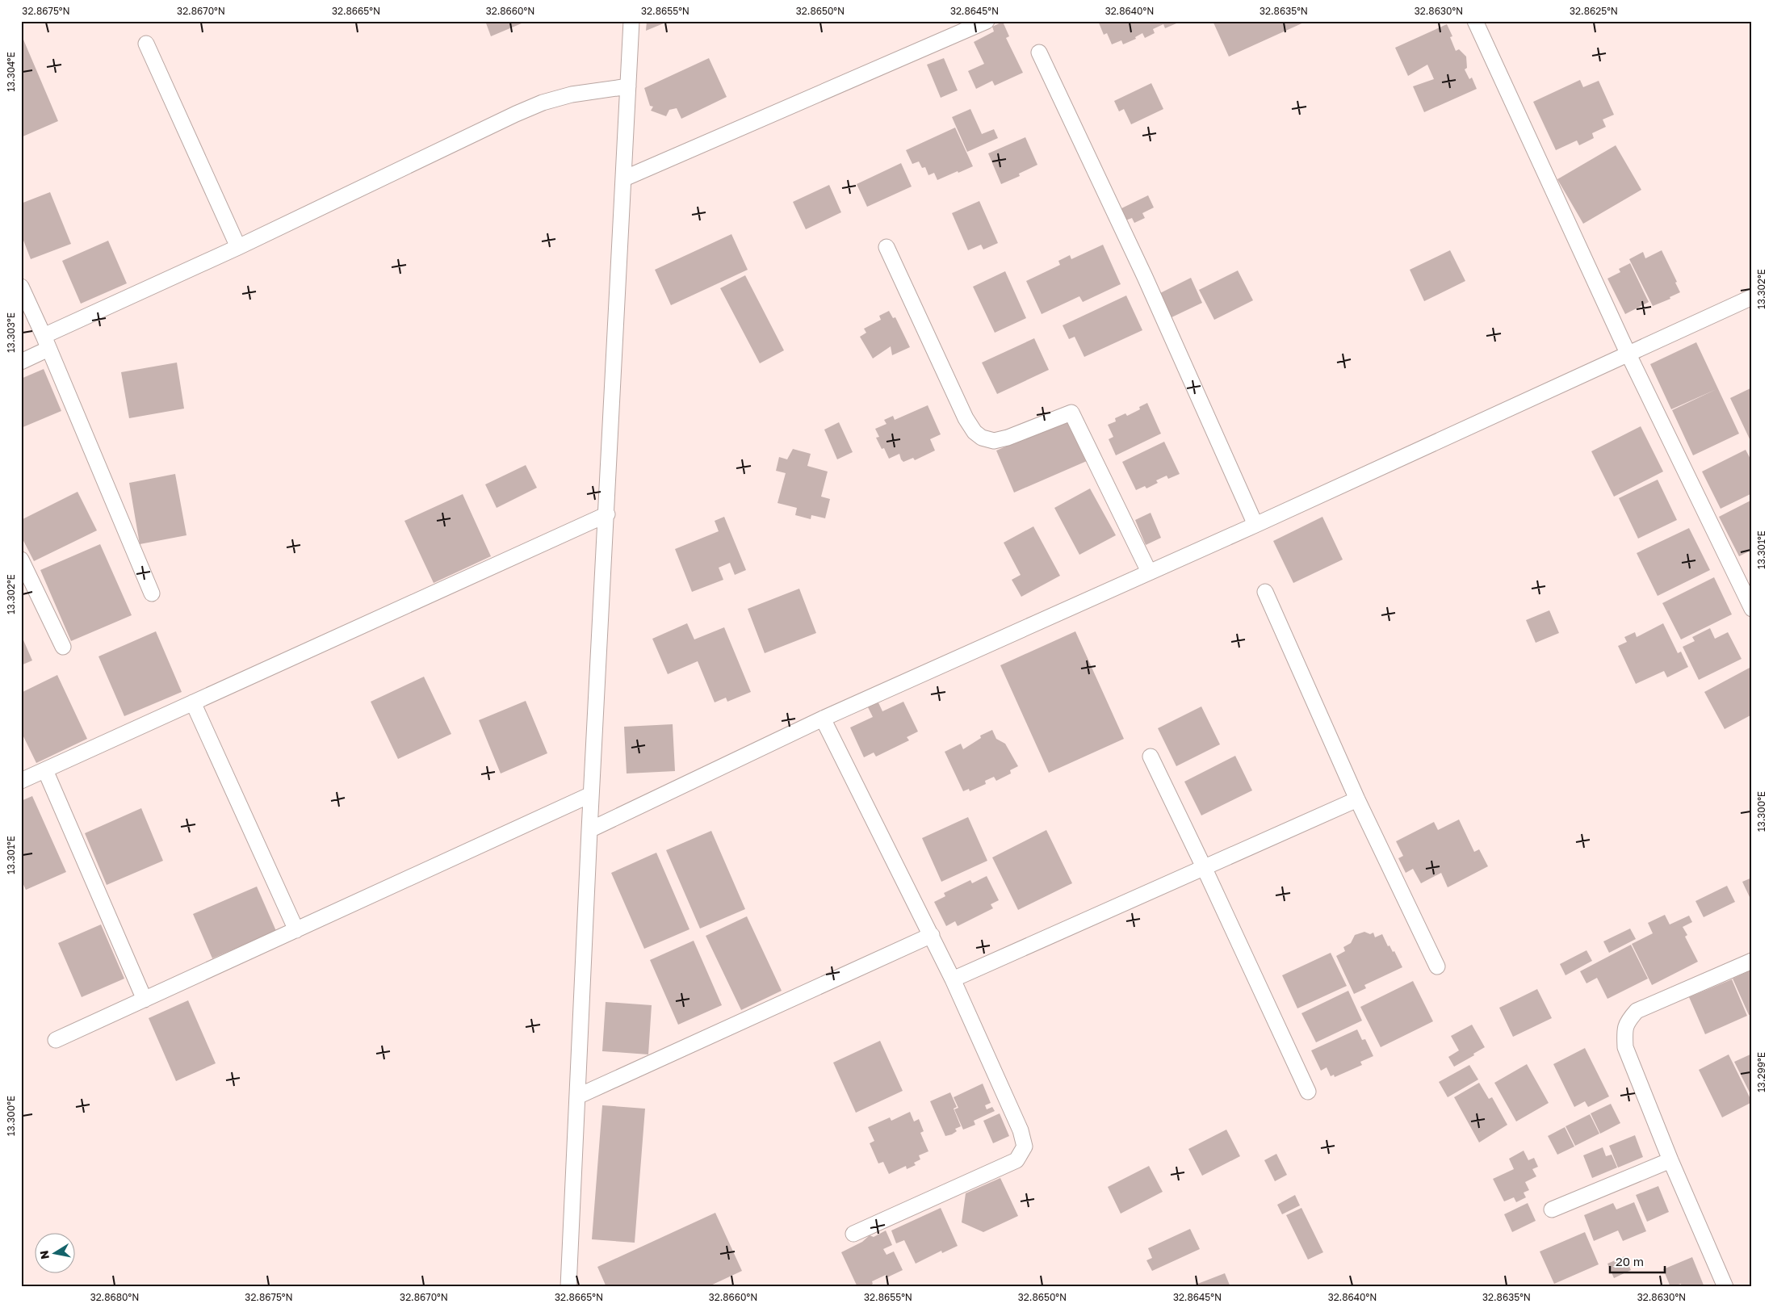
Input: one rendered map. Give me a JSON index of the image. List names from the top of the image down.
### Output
{
  "scale_bar": "20 m",
  "north": "left",
  "coordinates": [
    "32.8675°N",
    "32.8670°N",
    "32.8665°N",
    "32.8660°N",
    "32.8655°N",
    "32.8650°N",
    "32.8645°N",
    "32.8640°N",
    "32.8635°N",
    "32.8630°N",
    "32.8625°N",
    "13.304°E",
    "13.302°E",
    "13.303°E",
    "13.301°E",
    "13.300°E",
    "13.299°E",
    "32.8680°N"
  ]
}
